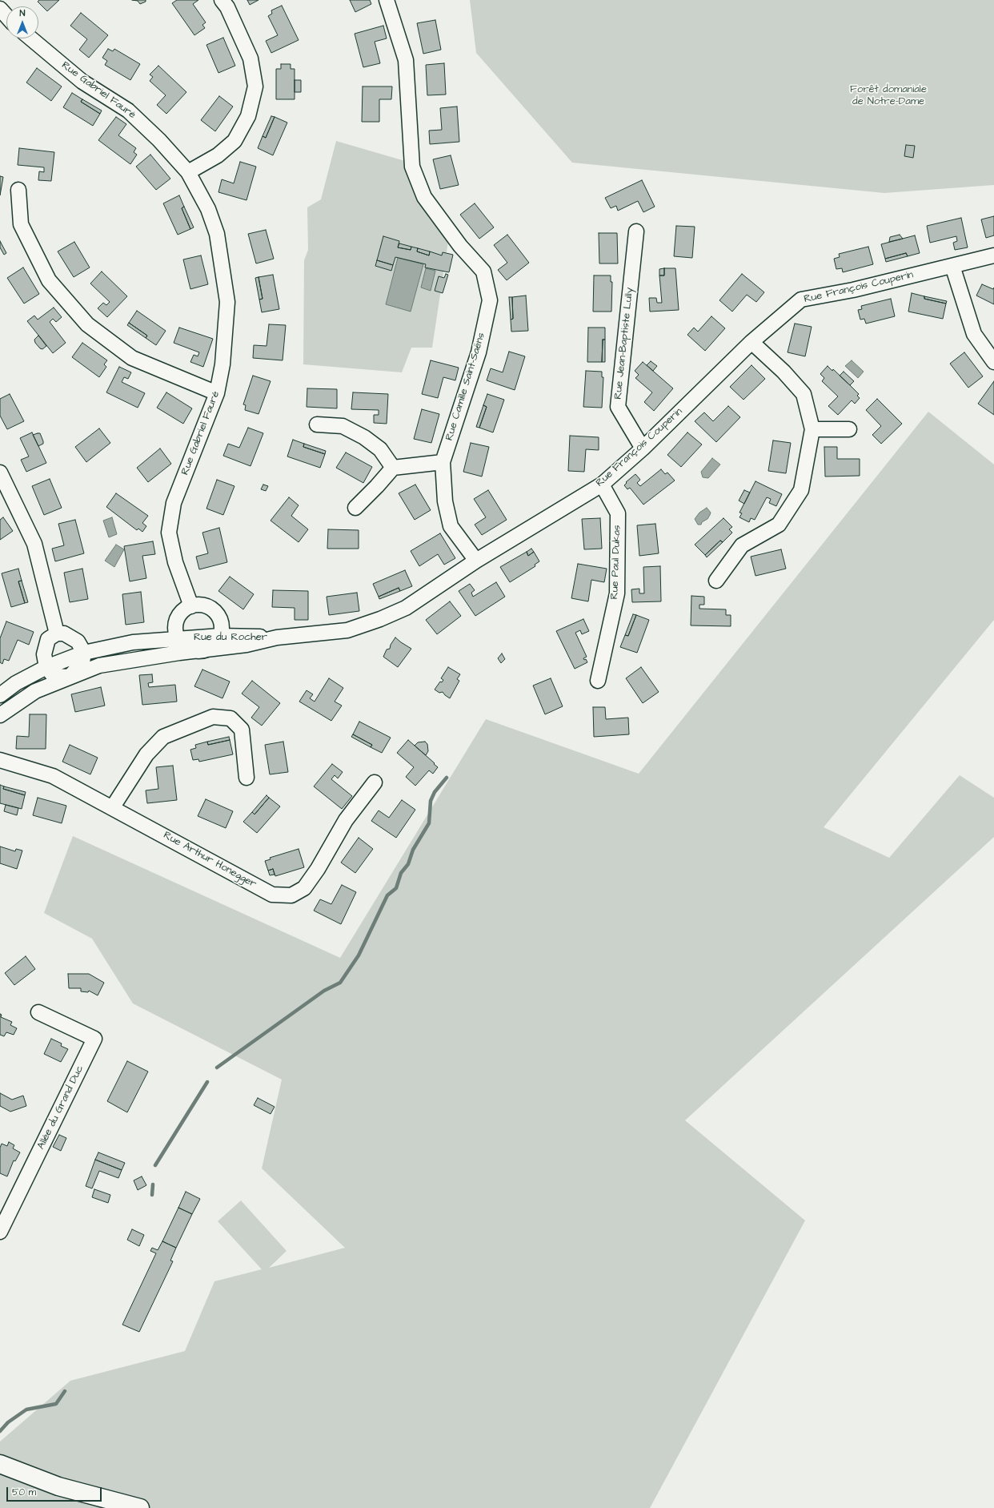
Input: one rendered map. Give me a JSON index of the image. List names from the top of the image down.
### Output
{
  "streets": {
    "street": [
      "Rue Gabriel Fauré",
      "Rue François Couperin",
      "Rue Jean-Baptiste Lully",
      "Rue Camille Saint-Saëns",
      "Rue Paul Dukas",
      "Rue du Rocher",
      "Rue Arthur Honegger",
      "Allée du Grand Duc"
    ]
  },
  "crossings": [
    ["Rue François Couperin", "Rue Jean-Baptiste Lully"],
    ["Rue François Couperin", "Rue Camille Saint-Saëns"],
    ["Rue François Couperin", "Rue Paul Dukas"],
    ["Rue François Couperin", "Rue du Rocher"]
  ],
  "parks": ["Forêt domaniale de Notre-Dame"],
  "scale_bar": "50 m",
  "north": "top"
}
